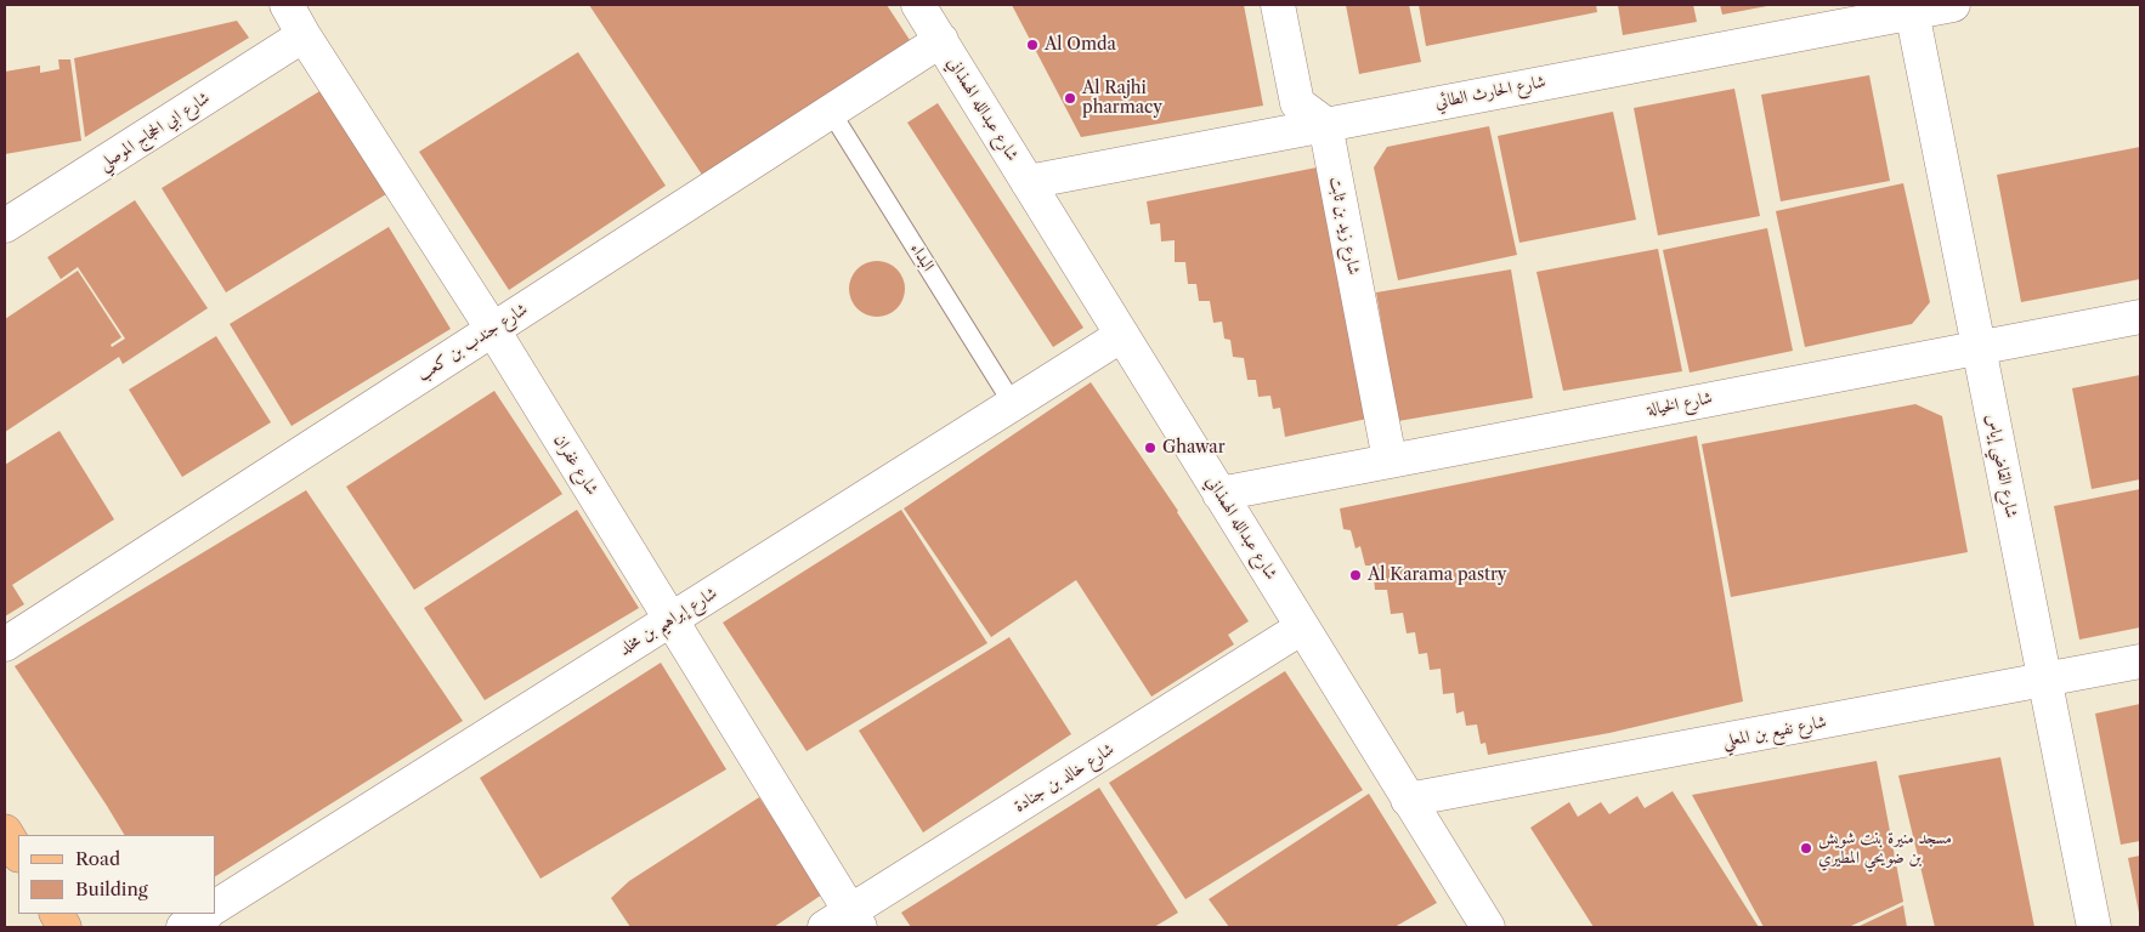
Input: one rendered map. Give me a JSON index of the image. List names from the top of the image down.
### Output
{
  "streets": {
    "street": [
      "شارع الحارث الطائي",
      "شارع عبدالله الهمذاني",
      "شارع ابي الحجاج الموصلي",
      "شارع زيد بن ثابت",
      "شارع جندب بن كعب",
      "شارع الخيالة",
      "شارع غفران",
      "شارع القاضي إياس",
      "شارع إبراهيم بن مخلد",
      "شارع نفيع بن المعلي",
      "شارع خالد بن جنادة"
    ],
    "lane": ["البداء"]
  },
  "crossings": [
    ["شارع الحارث الطائي", "شارع عبدالله الهمذاني"],
    ["شارع الحارث الطائي", "شارع زيد بن ثابت"],
    ["شارع الحارث الطائي", "شارع القاضي إياس"],
    ["شارع عبدالله الهمذاني", "شارع جندب بن كعب"],
    ["شارع عبدالله الهمذاني", "شارع الخيالة"],
    ["شارع عبدالله الهمذاني", "شارع إبراهيم بن مخلد"],
    ["شارع عبدالله الهمذاني", "شارع نفيع بن المعلي"],
    ["شارع عبدالله الهمذاني", "شارع خالد بن جنادة"],
    ["شارع ابي الحجاج الموصلي", "شارع غفران"],
    ["شارع زيد بن ثابت", "شارع الخيالة"],
    ["البداء", "شارع جندب بن كعب"],
    ["البداء", "شارع إبراهيم بن مخلد"],
    ["شارع جندب بن كعب", "شارع غفران"],
    ["شارع الخيالة", "شارع القاضي إياس"],
    ["شارع غفران", "شارع إبراهيم بن مخلد"],
    ["شارع غفران", "شارع خالد بن جنادة"],
    ["شارع القاضي إياس", "شارع نفيع بن المعلي"]
  ],
  "places": [
    "Al Omda",
    "Al Rajhi pharmacy",
    "Ghawar",
    "Al Karama pastry",
    "مسجد منيرة بنت شويش بن ضويحي المطيري"
  ],
  "legend": ["Road", "Building"]
}
